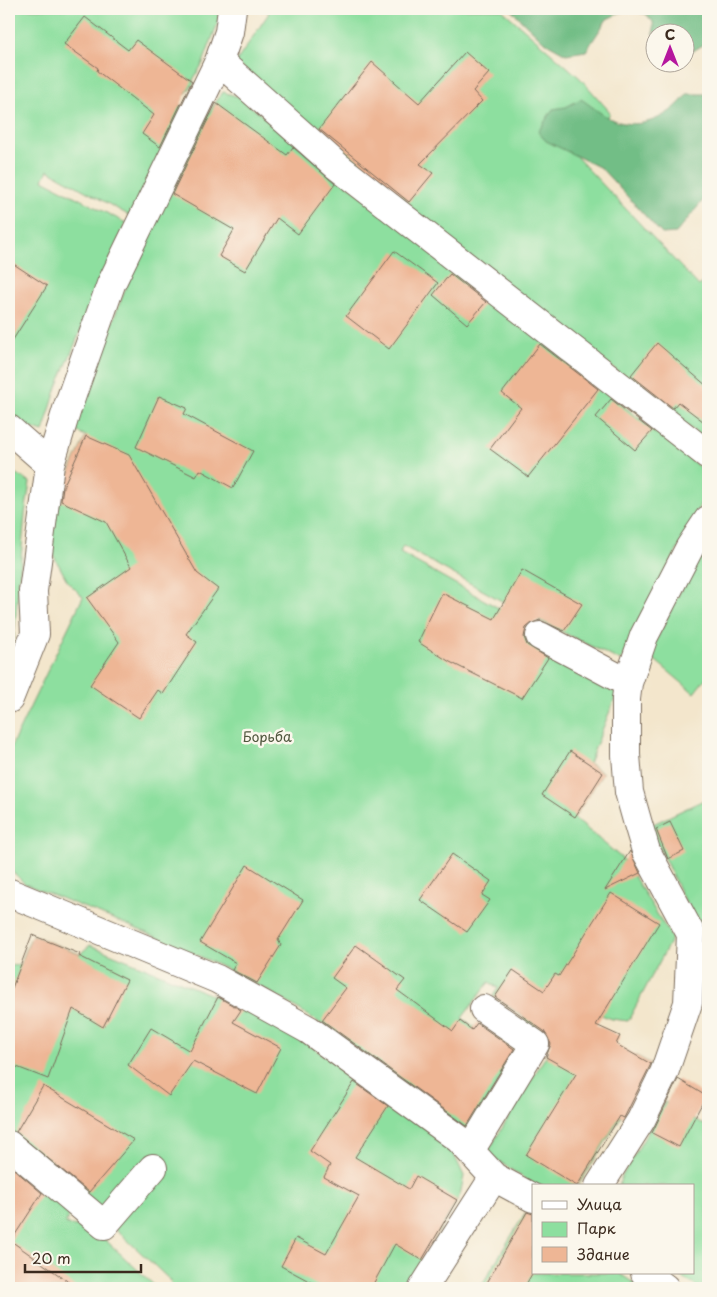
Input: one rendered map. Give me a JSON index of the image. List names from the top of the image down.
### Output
{
  "parks": ["Борьба"],
  "legend": ["Улица", "Парк", "Здание"],
  "scale_bar": "20 m",
  "north": "top"
}
